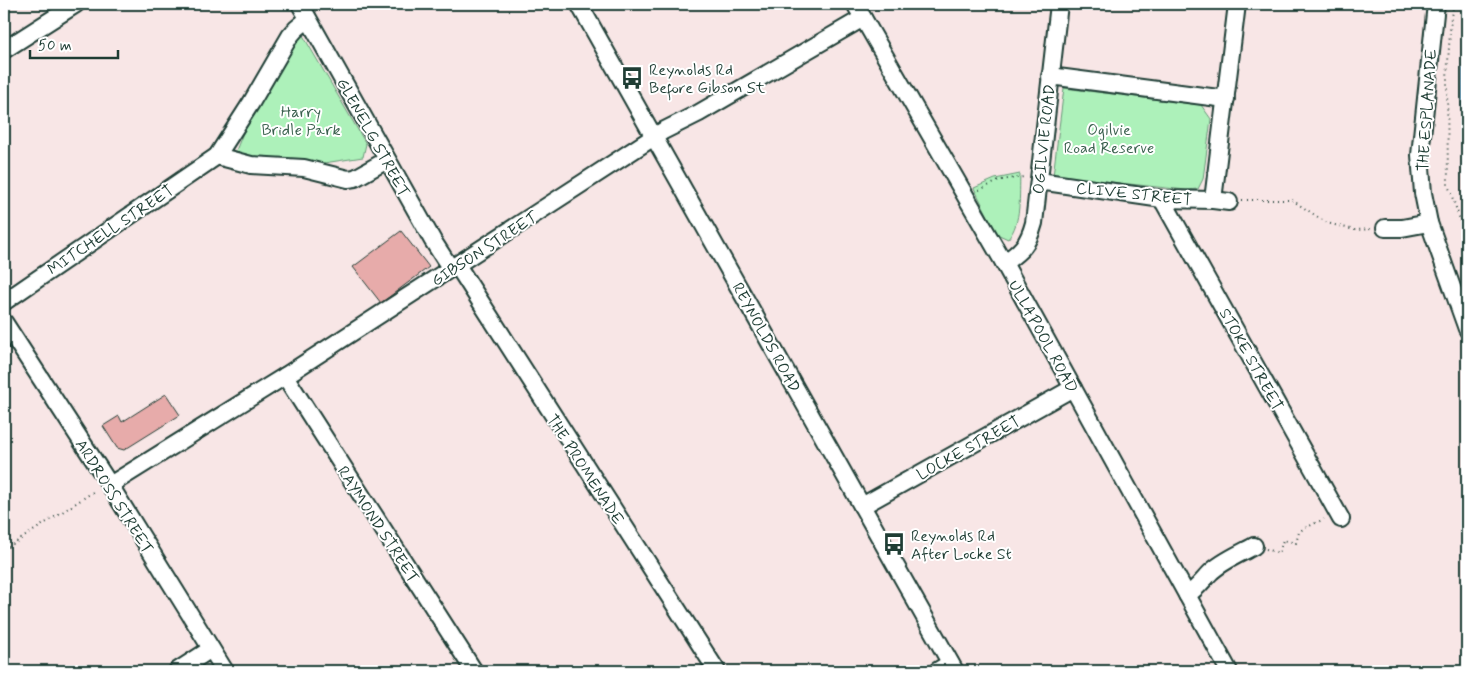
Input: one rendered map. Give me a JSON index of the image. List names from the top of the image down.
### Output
{
  "streets": {
    "street": [
      "THE ESPLANADE",
      "GLENELG STREET",
      "OGILVIE ROAD",
      "CLIVE STREET",
      "MITCHELL STREET",
      "GIBSON STREET",
      "ULLAPOOL ROAD",
      "REYNOLDS ROAD",
      "STOKE STREET",
      "LOCKE STREET",
      "THE PROMENADE",
      "ARDROSS STREET",
      "RAYMOND STREET"
    ]
  },
  "crossings": [
    ["GLENELG STREET", "GIBSON STREET"],
    ["GLENELG STREET", "THE PROMENADE"],
    ["OGILVIE ROAD", "CLIVE STREET"],
    ["OGILVIE ROAD", "ULLAPOOL ROAD"],
    ["CLIVE STREET", "STOKE STREET"],
    ["GIBSON STREET", "ULLAPOOL ROAD"],
    ["GIBSON STREET", "REYNOLDS ROAD"],
    ["GIBSON STREET", "THE PROMENADE"],
    ["GIBSON STREET", "ARDROSS STREET"],
    ["GIBSON STREET", "RAYMOND STREET"],
    ["ULLAPOOL ROAD", "LOCKE STREET"],
    ["REYNOLDS ROAD", "LOCKE STREET"]
  ],
  "parks": ["Harry Bridle Park", "Ogilvie Road Reserve"],
  "places": {
    "bus stop": ["Reynolds Rd Before Gibson St", "Reynolds Rd After Locke St"]
  },
  "scale_bar": "50 m"
}
